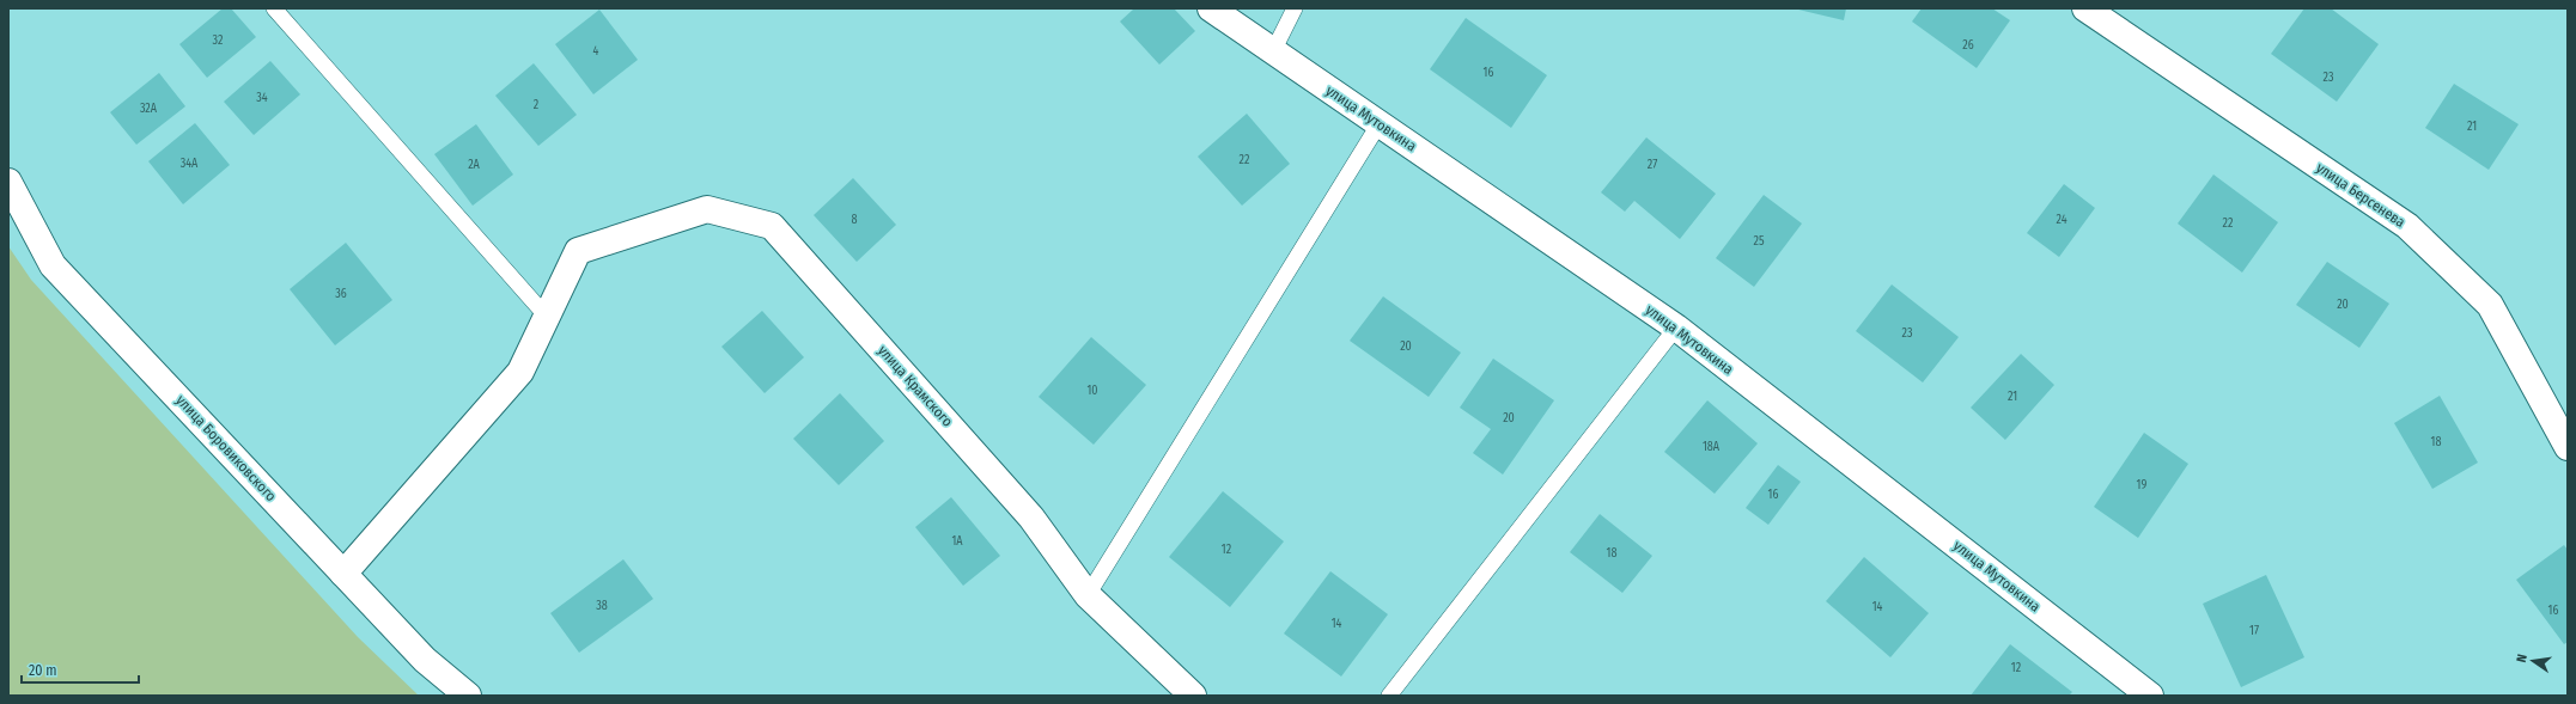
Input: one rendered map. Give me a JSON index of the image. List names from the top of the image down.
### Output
{
  "streets": {
    "street": [
      "улица Мутовкина",
      "улица Берсенева",
      "улица Крамского",
      "улица Боровиковского"
    ]
  },
  "house_numbers": [
    "32",
    "26",
    "4",
    "16",
    "23",
    "34",
    "2",
    "32А",
    "21",
    "22",
    "34А",
    "2А",
    "27",
    "8",
    "24",
    "22",
    "25",
    "36",
    "20",
    "23",
    "20",
    "10",
    "21",
    "20",
    "18",
    "18А",
    "19",
    "16",
    "1А",
    "12",
    "18",
    "38",
    "14",
    "16",
    "14",
    "17",
    "12"
  ],
  "scale_bar": "20 m",
  "north": "left"
}
